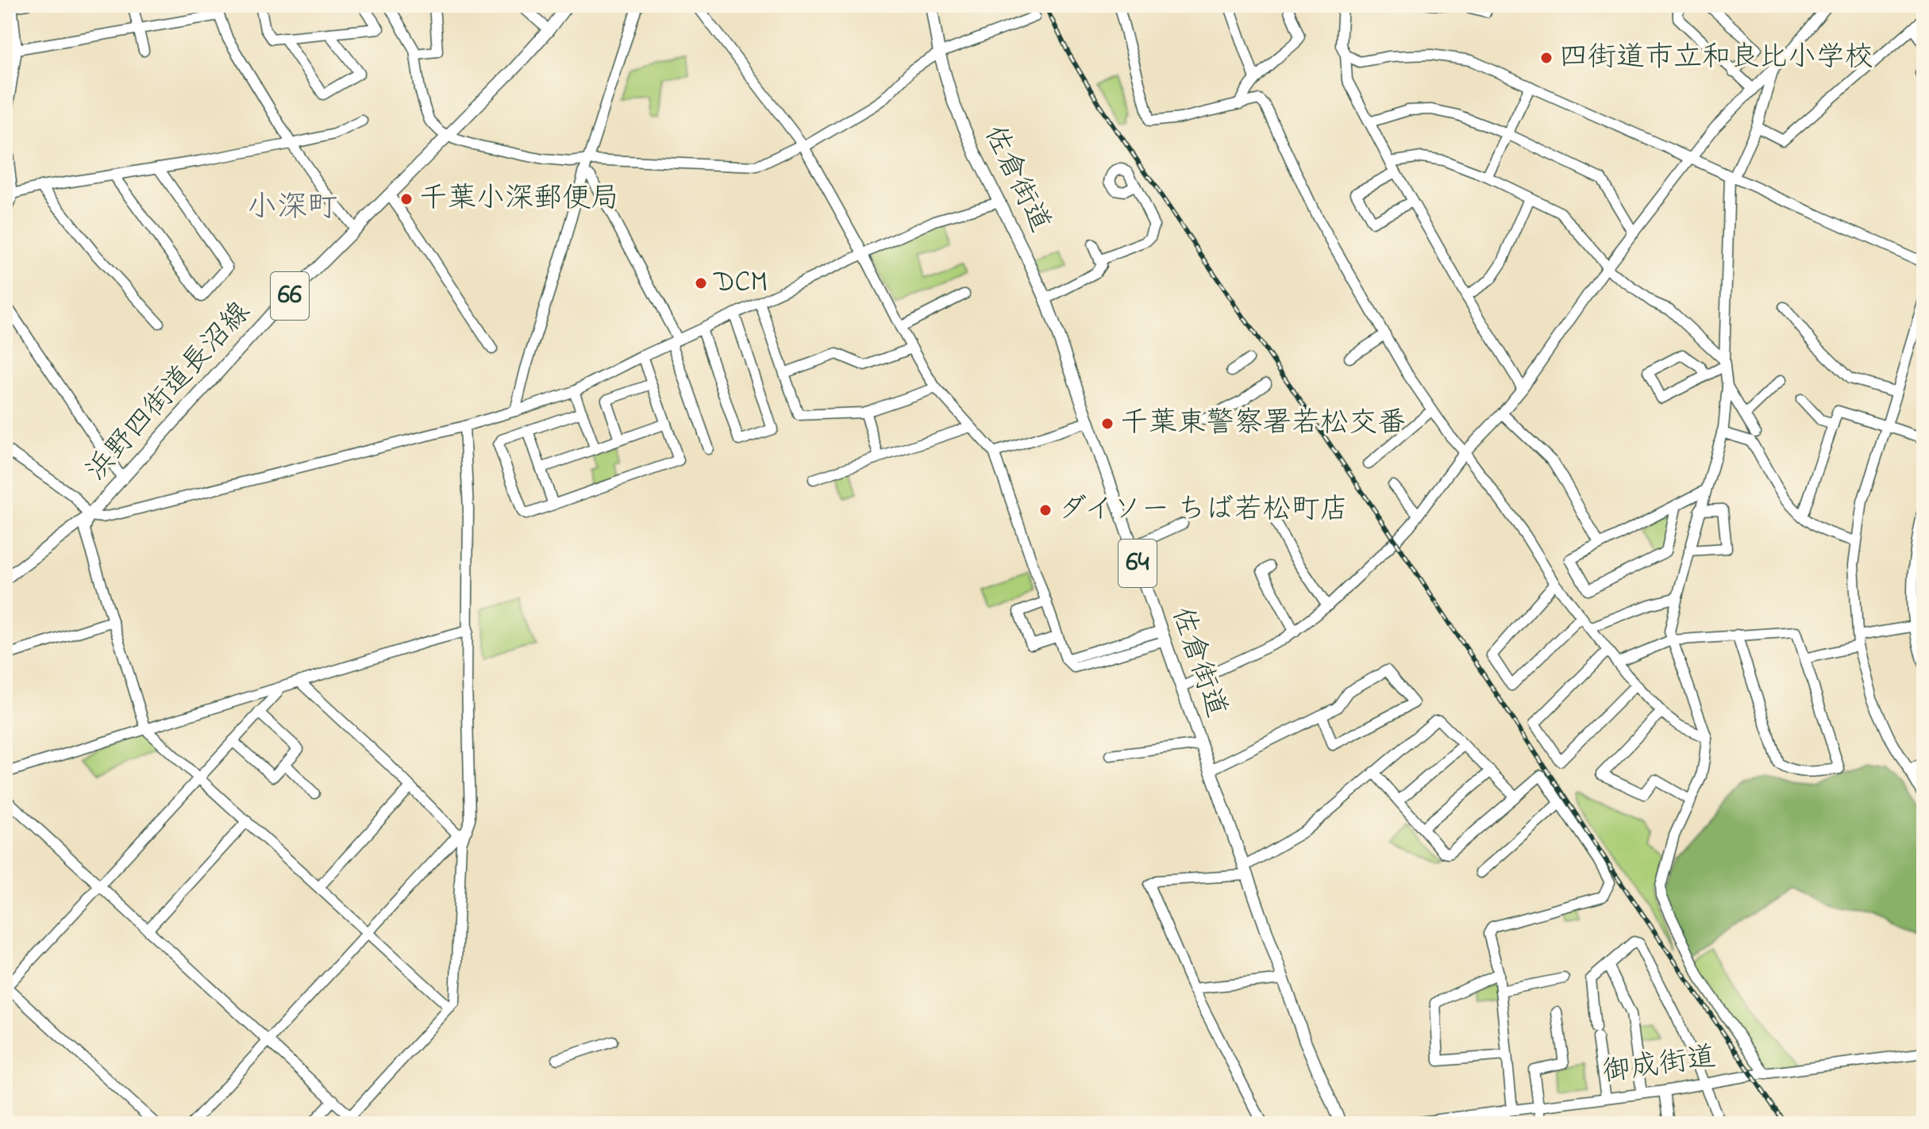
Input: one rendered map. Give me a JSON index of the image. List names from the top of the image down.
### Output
{
  "streets": {
    "main road": [
      "佐倉街道",
      "66",
      "浜野四街道長沼線",
      "64"
    ],
    "street": ["御成街道"]
  },
  "districts": ["小深町"],
  "places": [
    "四街道市立和良比小学校",
    "千葉小深郵便局",
    "DCM",
    "千葉東警察署若松交番",
    "ダイソー ちば若松町店"
  ]
}
